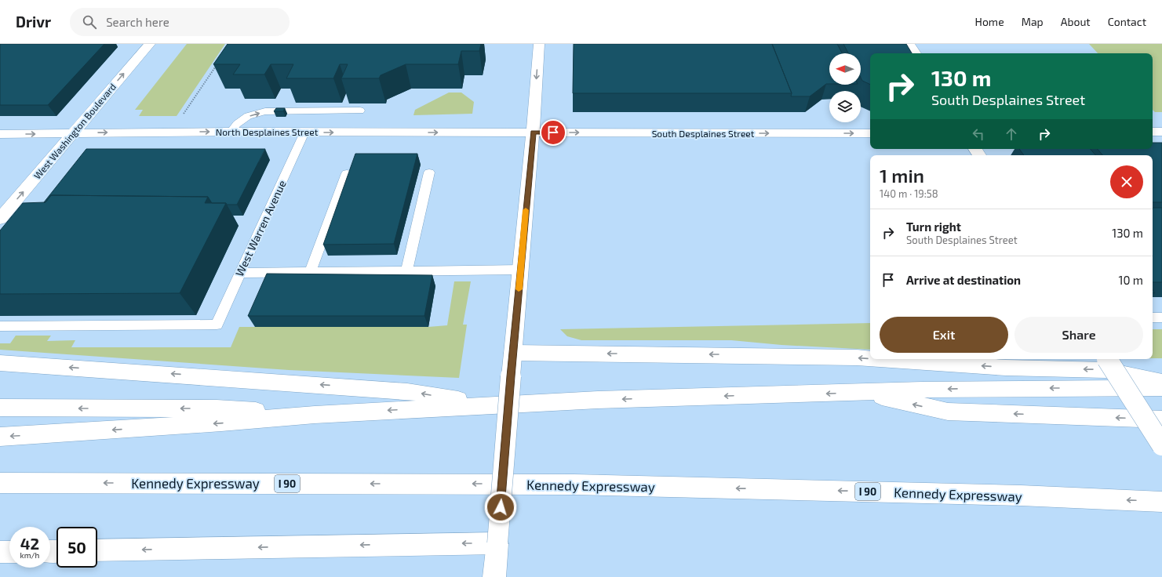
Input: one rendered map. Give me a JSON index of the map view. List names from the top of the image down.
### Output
{
  "streets": {
    "main road": [
      "West Washington Boulevard",
      "North Desplaines Street",
      "South Desplaines Street",
      "Kennedy Expressway",
      "I 90"
    ],
    "lane": ["West Warren Avenue"]
  },
  "crossings": [
    ["West Washington Boulevard", "North Desplaines Street"],
    ["North Desplaines Street", "South Desplaines Street"],
    ["North Desplaines Street", "West Warren Avenue"]
  ],
  "one_way": ["West Washington Boulevard", "North Desplaines Street", "South Desplaines Street"],
  "north": "left",
  "page": {
    "header": "Drivr",
    "search": "Search here",
    "nav": [
      "Home",
      "Map",
      "About",
      "Contact"
    ],
    "turn": ["130 m", "South Desplaines Street"],
    "heading": ["1 min", "140 m · 19:58"],
    "list": [
      {
        "name": "Turn right",
        "note": "South Desplaines Street",
        "value": "130 m"
      },
      {
        "name": "Arrive at destination",
        "value": "10 m"
      }
    ],
    "buttons": ["Exit", "Share"],
    "speed": "42 km/h",
    "limit": "50"
  }
}
